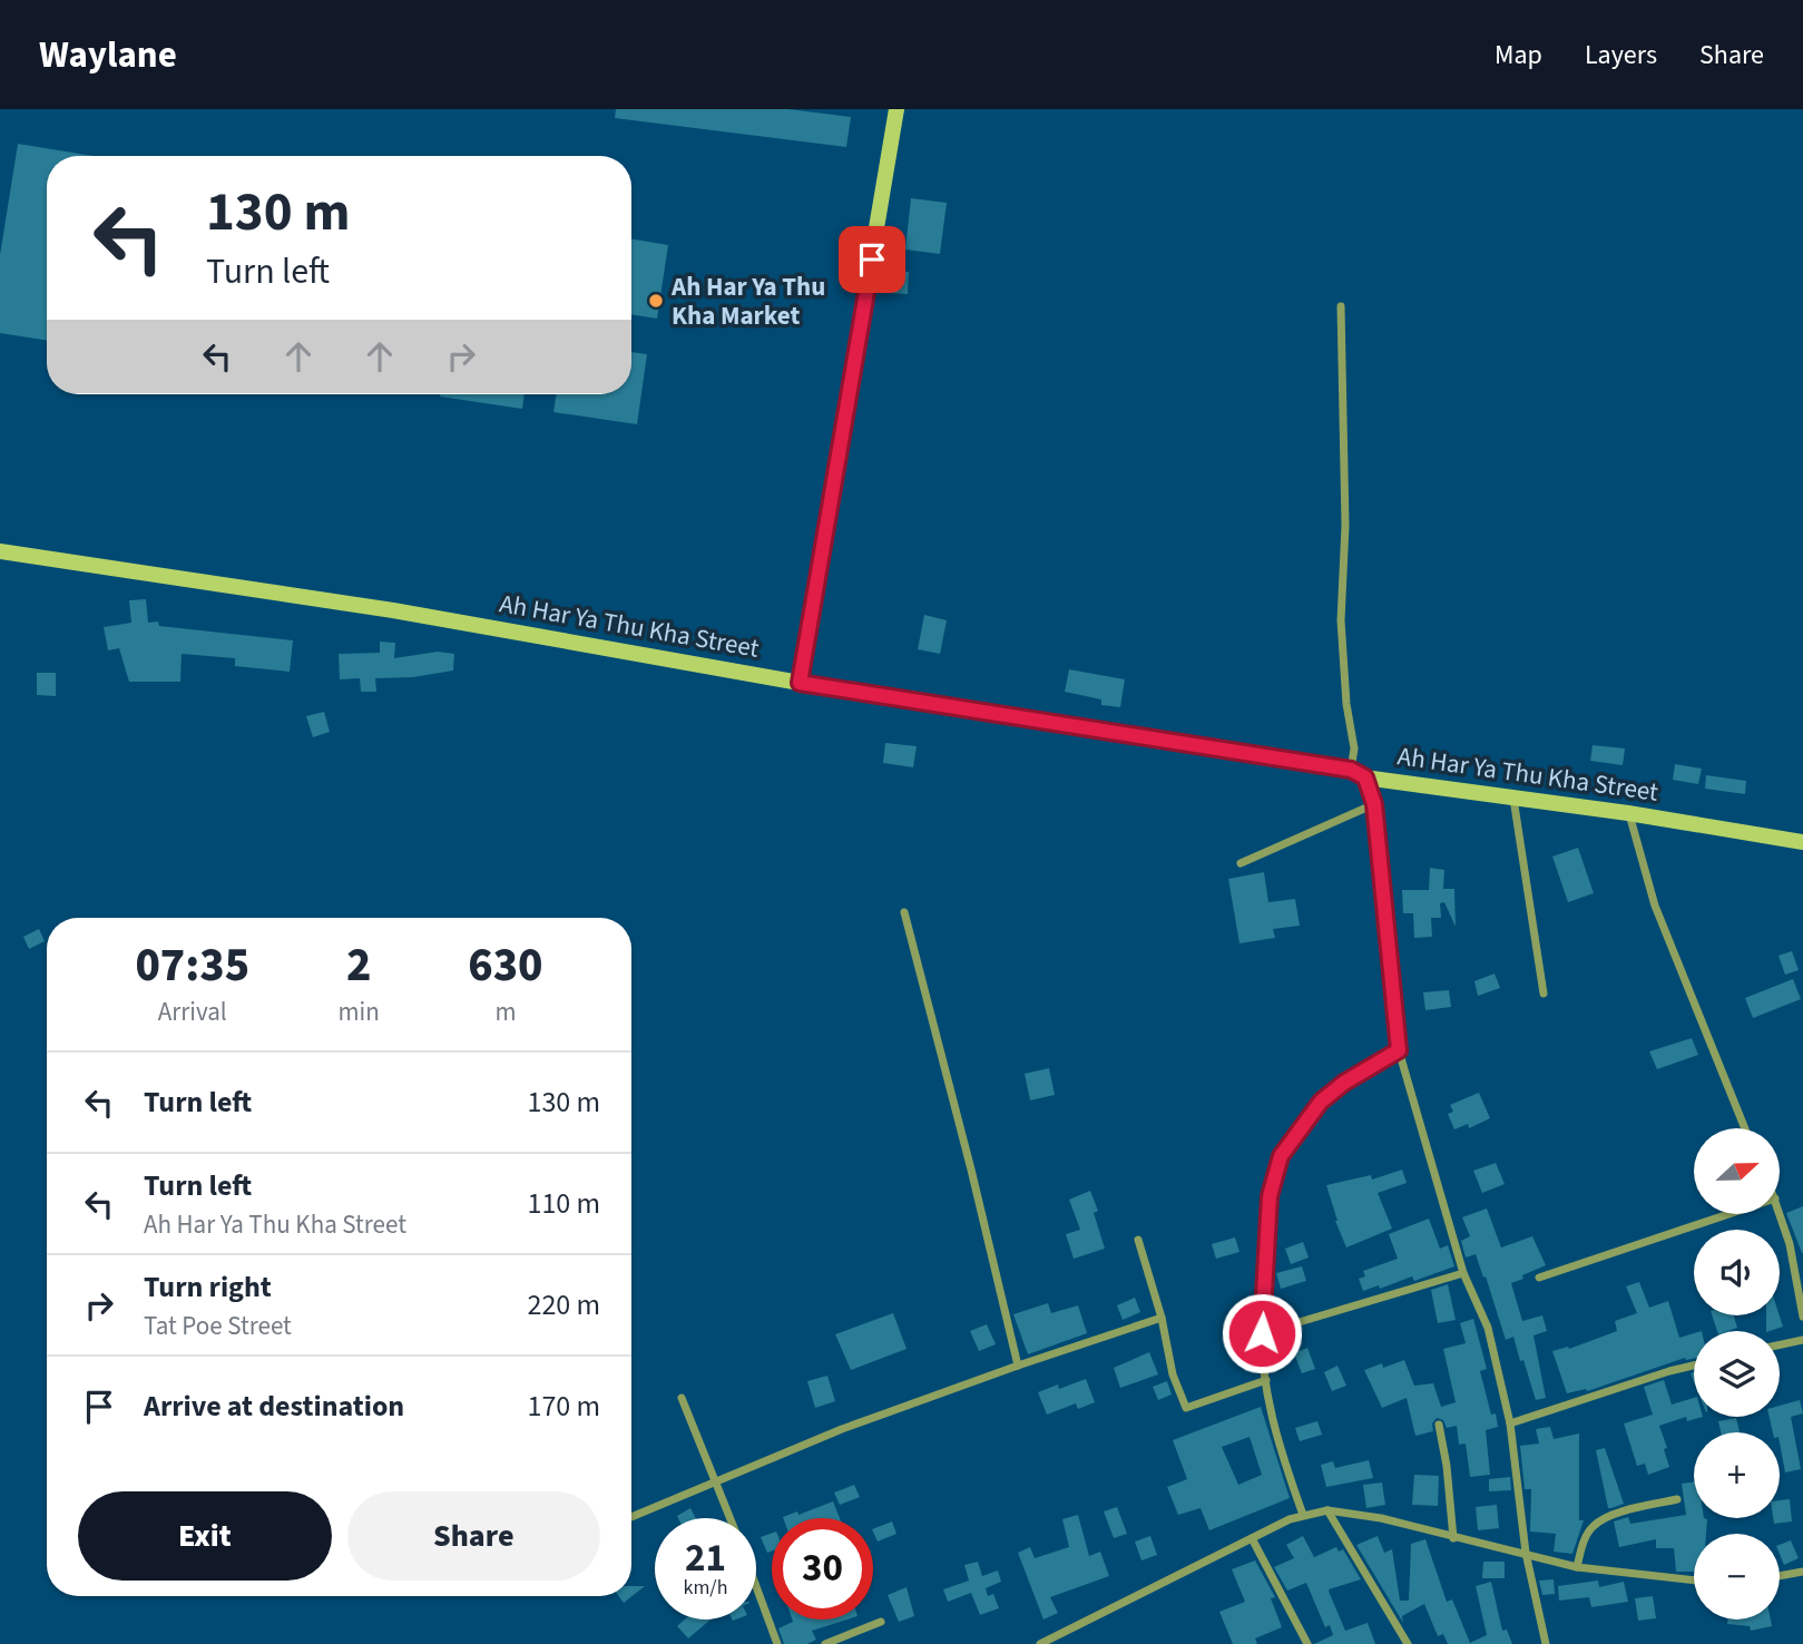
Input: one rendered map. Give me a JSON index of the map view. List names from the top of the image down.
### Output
{
  "streets": {
    "street": ["Ah Har Ya Thu Kha Street"]
  },
  "places": ["Ah Har Ya Thu Kha Market"],
  "north": "right",
  "page": {
    "header": "Waylane",
    "nav": ["Map", "Layers", "Share"],
    "turn": ["130 m", "Turn left"],
    "eta": [
      "07:35",
      "Arrival",
      "2",
      "min",
      "630",
      "m"
    ],
    "list": [
      {
        "name": "Turn left",
        "value": "130 m"
      },
      {
        "name": "Turn left",
        "note": "Ah Har Ya Thu Kha Street",
        "value": "110 m"
      },
      {
        "name": "Turn right",
        "note": "Tat Poe Street",
        "value": "220 m"
      },
      {
        "name": "Arrive at destination",
        "value": "170 m"
      }
    ],
    "map_buttons": ["+", "−"],
    "buttons": ["Exit", "Share"],
    "speed": "21 km/h",
    "limit": "30"
  }
}
